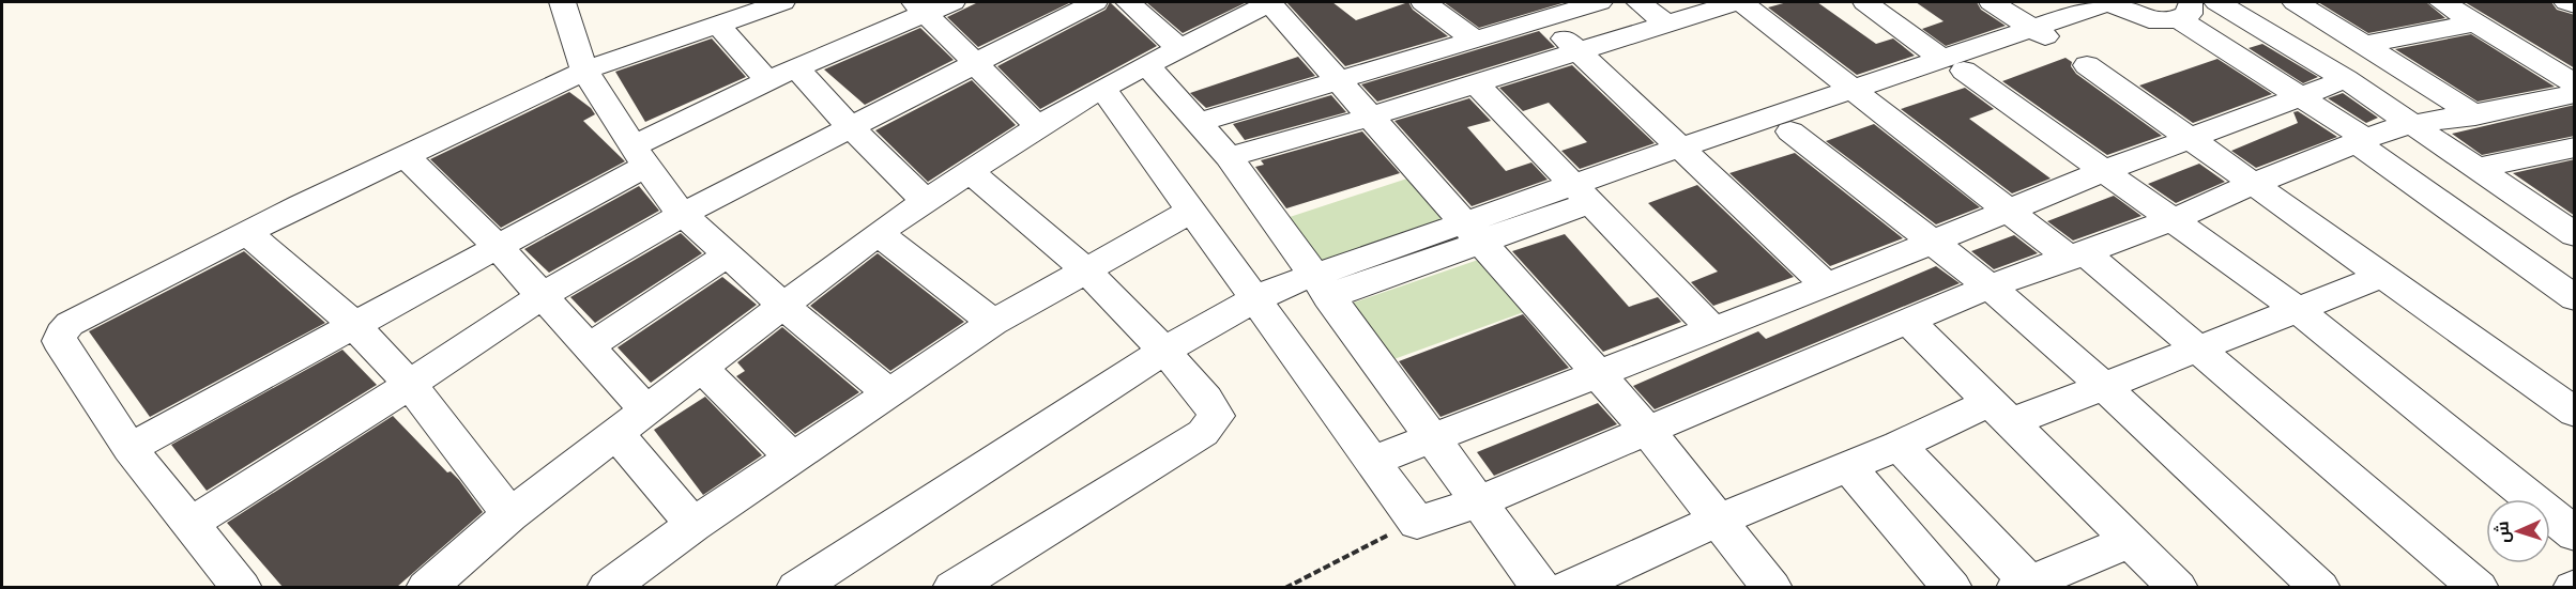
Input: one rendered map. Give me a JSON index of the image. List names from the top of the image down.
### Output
{
  "north": "left"
}
